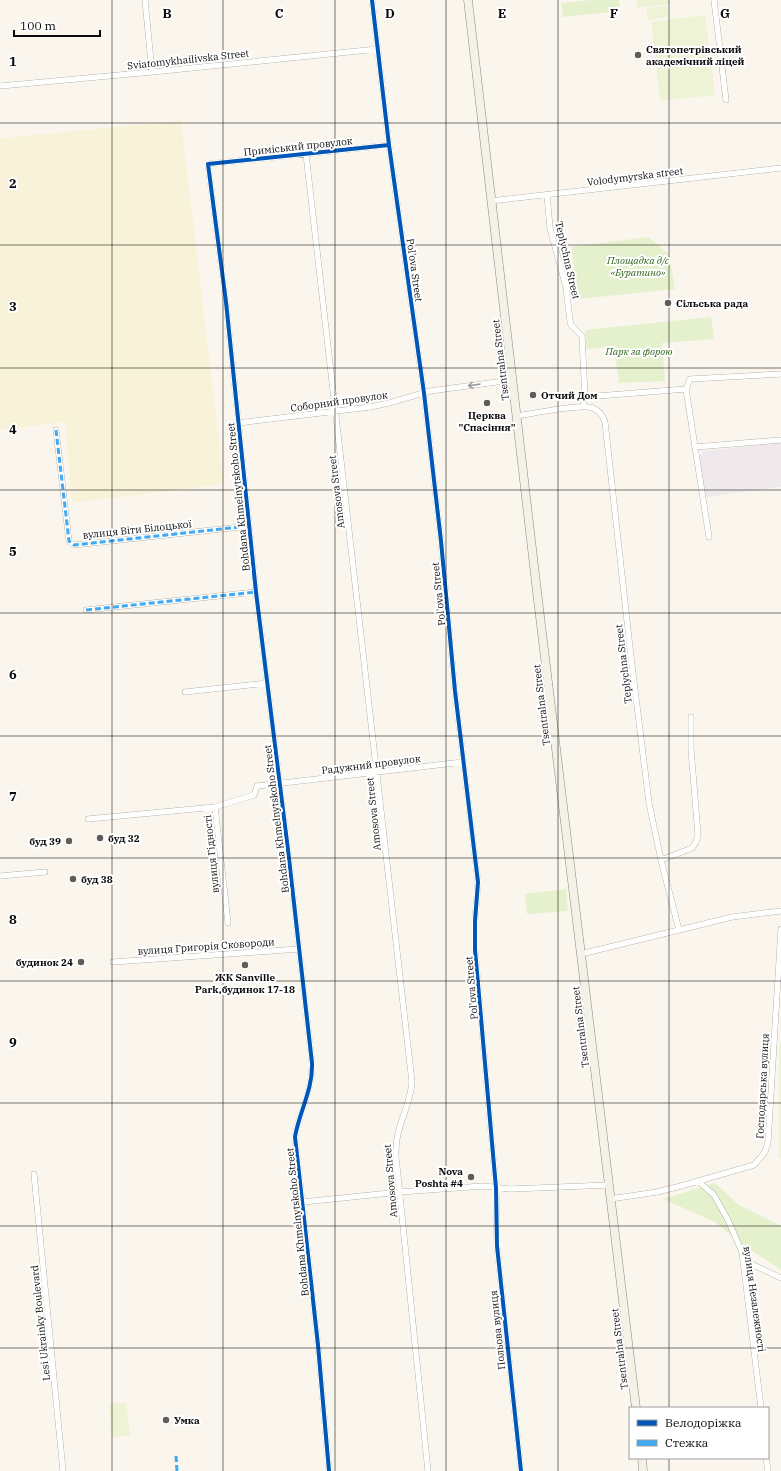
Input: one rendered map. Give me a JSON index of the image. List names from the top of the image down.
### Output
{
  "streets": {
    "main road": ["Tsentralna Street"],
    "street": [
      "Sviatomykhailivska Street",
      "Приміський провулок",
      "Volodymyrska street",
      "Teplychna Street",
      "Pol'ova Street",
      "Соборний провулок",
      "Amosova Street",
      "Bohdana Khmelnytskoho Street",
      "вулиця Віти Білоцької",
      "Радужний провулок",
      "вулиця Гідності",
      "вулиця Григорія Сковороди",
      "Господарська вулиця",
      "вулиця Незалежності",
      "Lesi Ukrainky Boulevard",
      "Польова вулиця"
    ]
  },
  "crossings": [
    ["Sviatomykhailivska Street", "Pol'ova Street"],
    ["Приміський провулок", "Pol'ova Street"],
    ["Приміський провулок", "Amosova Street"],
    ["Приміський провулок", "Bohdana Khmelnytskoho Street"],
    ["Volodymyrska street", "Teplychna Street"],
    ["Volodymyrska street", "Tsentralna Street"],
    ["Pol'ova Street", "Соборний провулок"],
    ["Pol'ova Street", "Радужний провулок"],
    ["Pol'ova Street", "Польова вулиця"],
    ["Tsentralna Street", "Соборний провулок"],
    ["Tsentralna Street", "Господарська вулиця"],
    ["Соборний провулок", "Amosova Street"],
    ["Соборний провулок", "Bohdana Khmelnytskoho Street"],
    ["Amosova Street", "Радужний провулок"],
    ["Bohdana Khmelnytskoho Street", "вулиця Віти Білоцької"],
    ["Bohdana Khmelnytskoho Street", "Радужний провулок"],
    ["Bohdana Khmelnytskoho Street", "вулиця Гідності"],
    ["Bohdana Khmelnytskoho Street", "вулиця Григорія Сковороди"],
    ["Радужний провулок", "вулиця Гідності"],
    ["Господарська вулиця", "вулиця Незалежності"]
  ],
  "parks": ["Площадка д/с «Буратино»", "Парк за форою"],
  "places": [
    "Святопетрівський академічний ліцей",
    "Сільська рада",
    "Отчий Дом",
    "Церква \"Спасіння\"",
    "буд 32",
    "буд 39",
    "буд 38",
    "будинок 24",
    "ЖК Sanville Park,будинок 17-18",
    "Nova Poshta #4",
    "Умка"
  ],
  "legend": ["Велодоріжка", "Стежка"],
  "scale_bar": "100 m",
  "grid": {
    "columns": [
      "B",
      "C",
      "D",
      "E",
      "F",
      "G"
    ],
    "rows": [
      "1",
      "2",
      "3",
      "4",
      "5",
      "6",
      "7",
      "8",
      "9"
    ]
  }
}
